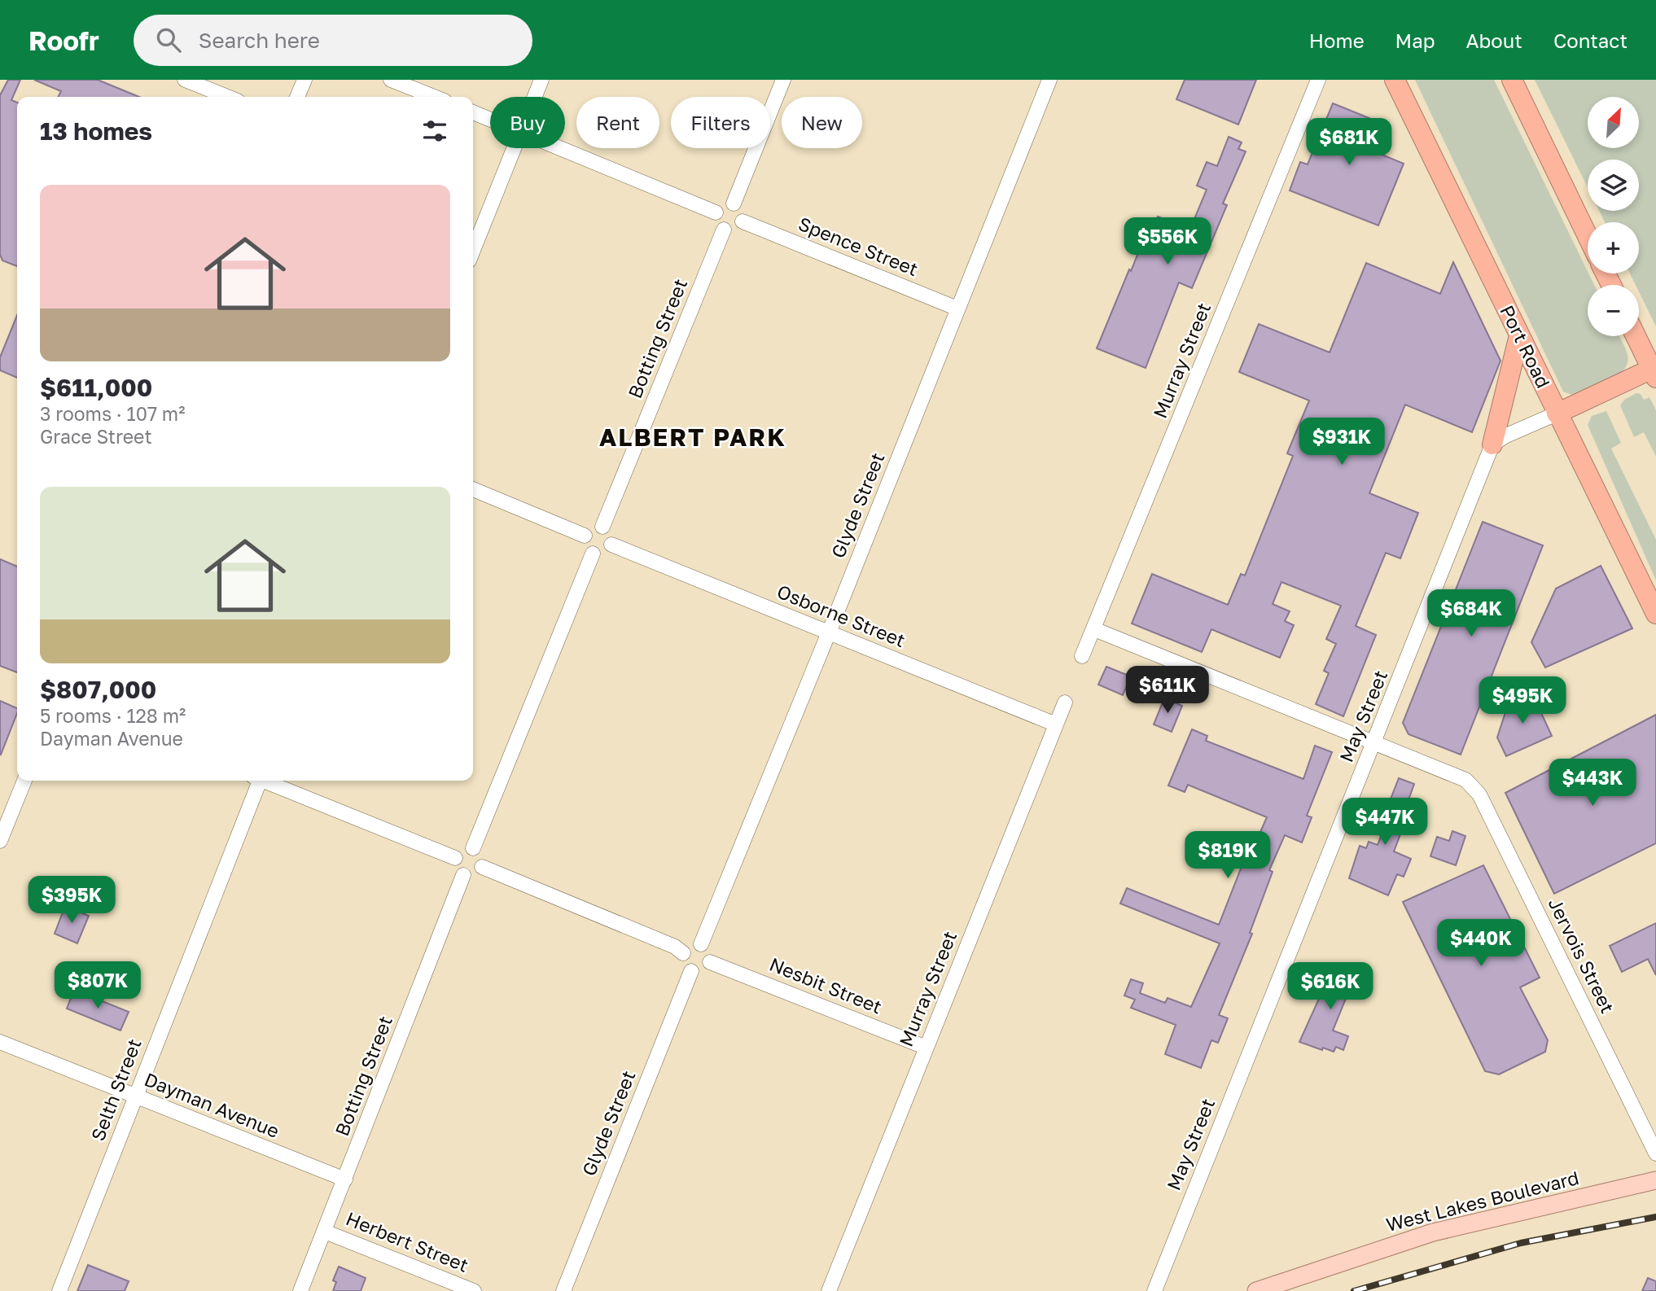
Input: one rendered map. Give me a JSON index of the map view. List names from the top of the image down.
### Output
{
  "streets": {
    "highway": ["Port Road"],
    "main road": ["West Lakes Boulevard"],
    "street": [
      "Spence Street",
      "Botting Street",
      "Murray Street",
      "Glyde Street",
      "Osborne Street",
      "May Street",
      "Jervois Street",
      "Nesbit Street",
      "Selth Street",
      "Dayman Avenue",
      "Herbert Street"
    ]
  },
  "crossings": [
    ["Spence Street", "Botting Street"],
    ["Spence Street", "Glyde Street"],
    ["Botting Street", "Osborne Street"],
    ["Botting Street", "Dayman Avenue"],
    ["Botting Street", "Herbert Street"],
    ["Murray Street", "Osborne Street"],
    ["Murray Street", "Nesbit Street"],
    ["Glyde Street", "Osborne Street"],
    ["Glyde Street", "Nesbit Street"],
    ["May Street", "Jervois Street"],
    ["Selth Street", "Dayman Avenue"]
  ],
  "districts": ["ALBERT PARK"],
  "north": "top right",
  "page": {
    "header": "Roofr",
    "search": "Search here",
    "nav": [
      "Home",
      "Map",
      "About",
      "Contact"
    ],
    "map_buttons": ["+", "−"],
    "chip": [
      "Buy",
      "Rent",
      "Filters",
      "New"
    ],
    "heading": "13 homes",
    "price": [
      "$681K",
      "$556K",
      "$931K",
      "$684K",
      "$611K",
      "$495K",
      "$443K",
      "$447K",
      "$819K",
      "$395K",
      "$440K",
      "$807K",
      "$616K"
    ],
    "list": [
      {
        "name": "$611,000",
        "note": "3 rooms · 107 m² · Grace Street"
      },
      {
        "name": "$807,000",
        "note": "5 rooms · 128 m² · Dayman Avenue"
      }
    ]
  }
}
